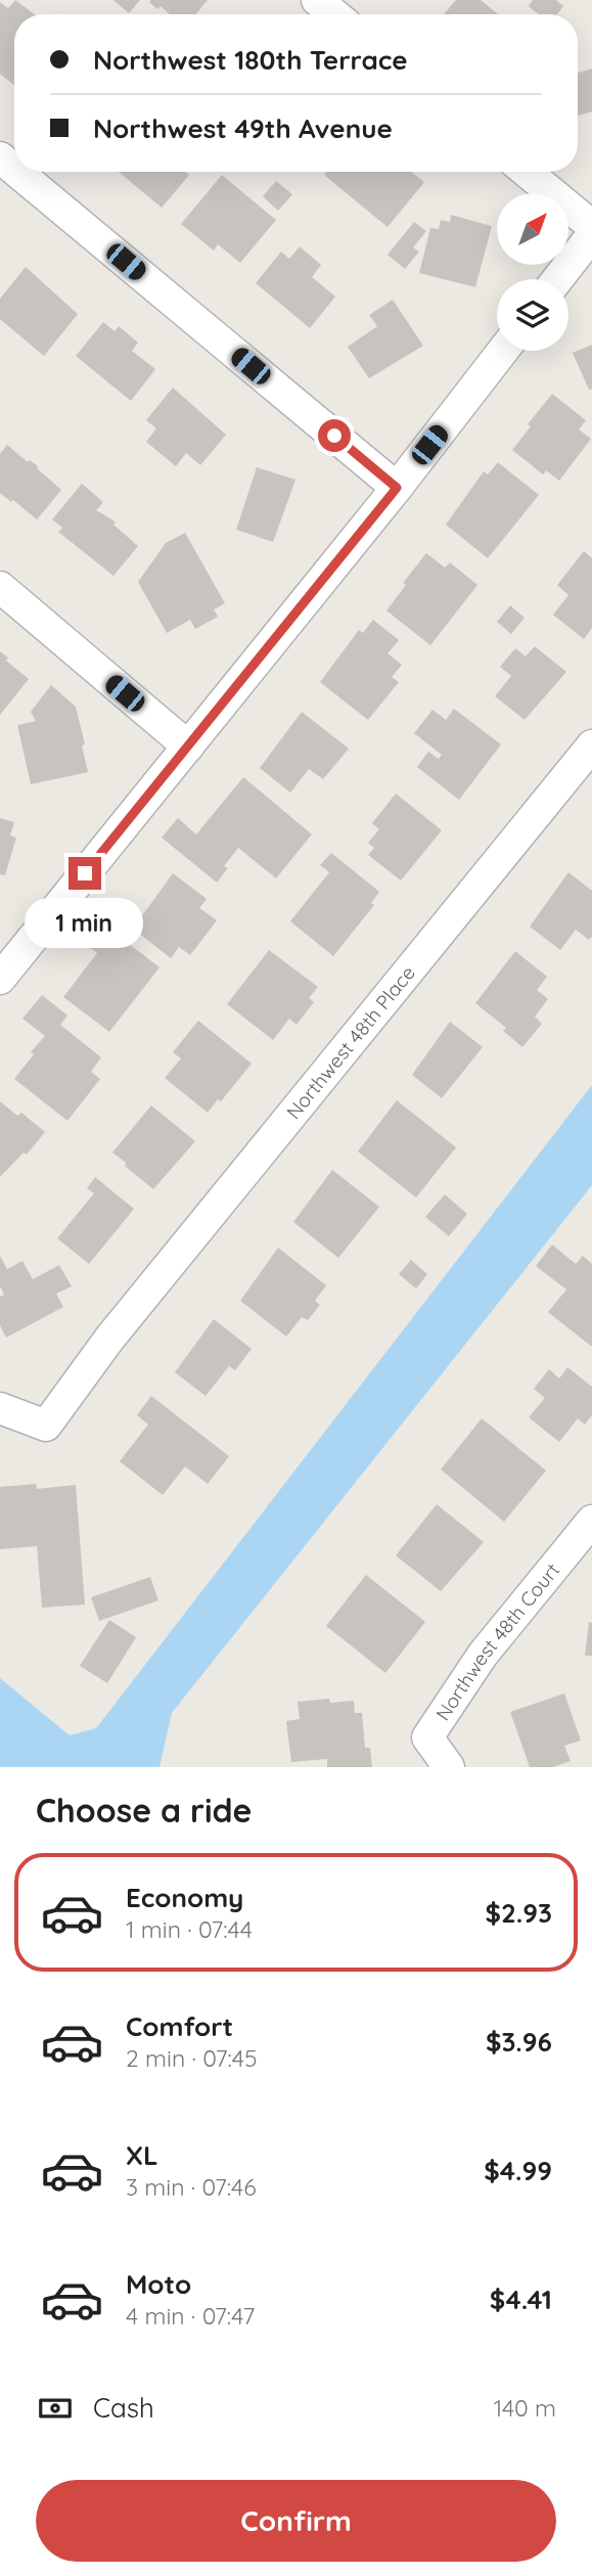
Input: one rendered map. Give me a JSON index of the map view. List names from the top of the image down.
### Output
{
  "streets": {
    "street": ["Northwest 48th Place", "Northwest 48th Court"]
  },
  "north": "top right",
  "page": {
    "banner": ["Northwest 180th Terrace", "Northwest 49th Avenue"],
    "bubble": "1 min",
    "heading": "Choose a ride",
    "list": [
      {
        "name": "Economy",
        "note": "1 min · 07:44",
        "value": "$2.93"
      },
      {
        "name": "Comfort",
        "note": "2 min · 07:45",
        "value": "$3.96"
      },
      {
        "name": "XL",
        "note": "3 min · 07:46",
        "value": "$4.99"
      },
      {
        "name": "Moto",
        "note": "4 min · 07:47",
        "value": "$4.41"
      }
    ],
    "pay": ["Cash", "140 m"],
    "buttons": "Confirm"
  }
}
